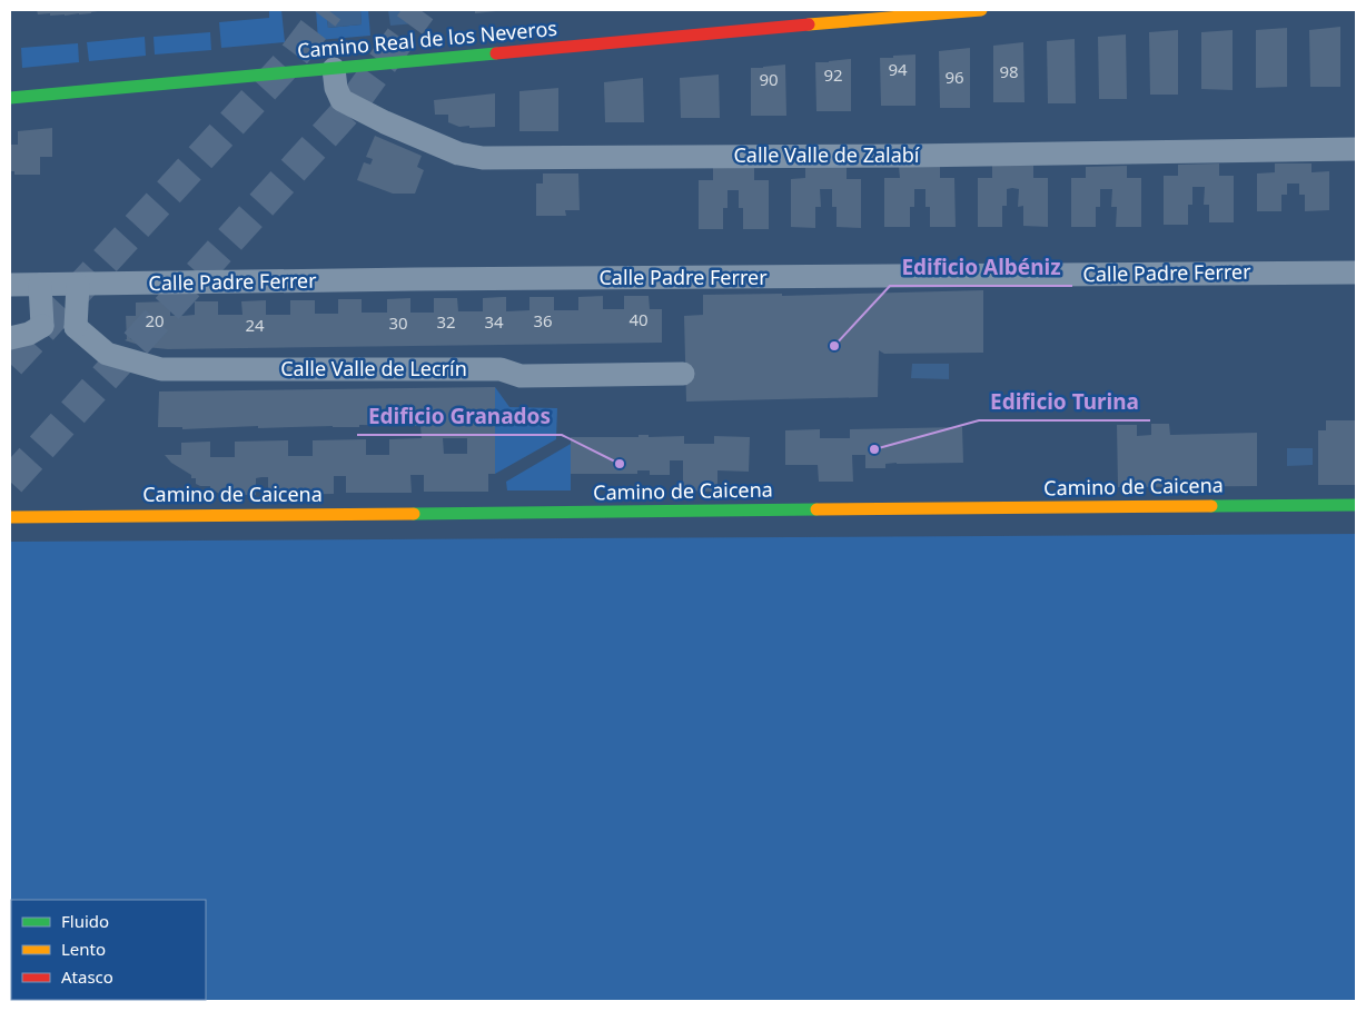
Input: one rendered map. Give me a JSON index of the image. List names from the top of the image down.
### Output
{
  "streets": {
    "street": [
      "Camino Real de los Neveros",
      "Calle Valle de Zalabí",
      "Calle Padre Ferrer",
      "Calle Valle de Lecrín",
      "Camino de Caicena"
    ]
  },
  "crossings": [
    ["Camino Real de los Neveros", "Calle Valle de Zalabí"]
  ],
  "places": ["Edificio Albéniz", "Edificio Turina", "Edificio Granados"],
  "house_numbers": [
    "94",
    "98",
    "92",
    "96",
    "90",
    "40",
    "20",
    "36",
    "32",
    "34",
    "30",
    "24"
  ],
  "legend": ["Fluido", "Lento", "Atasco"]
}
